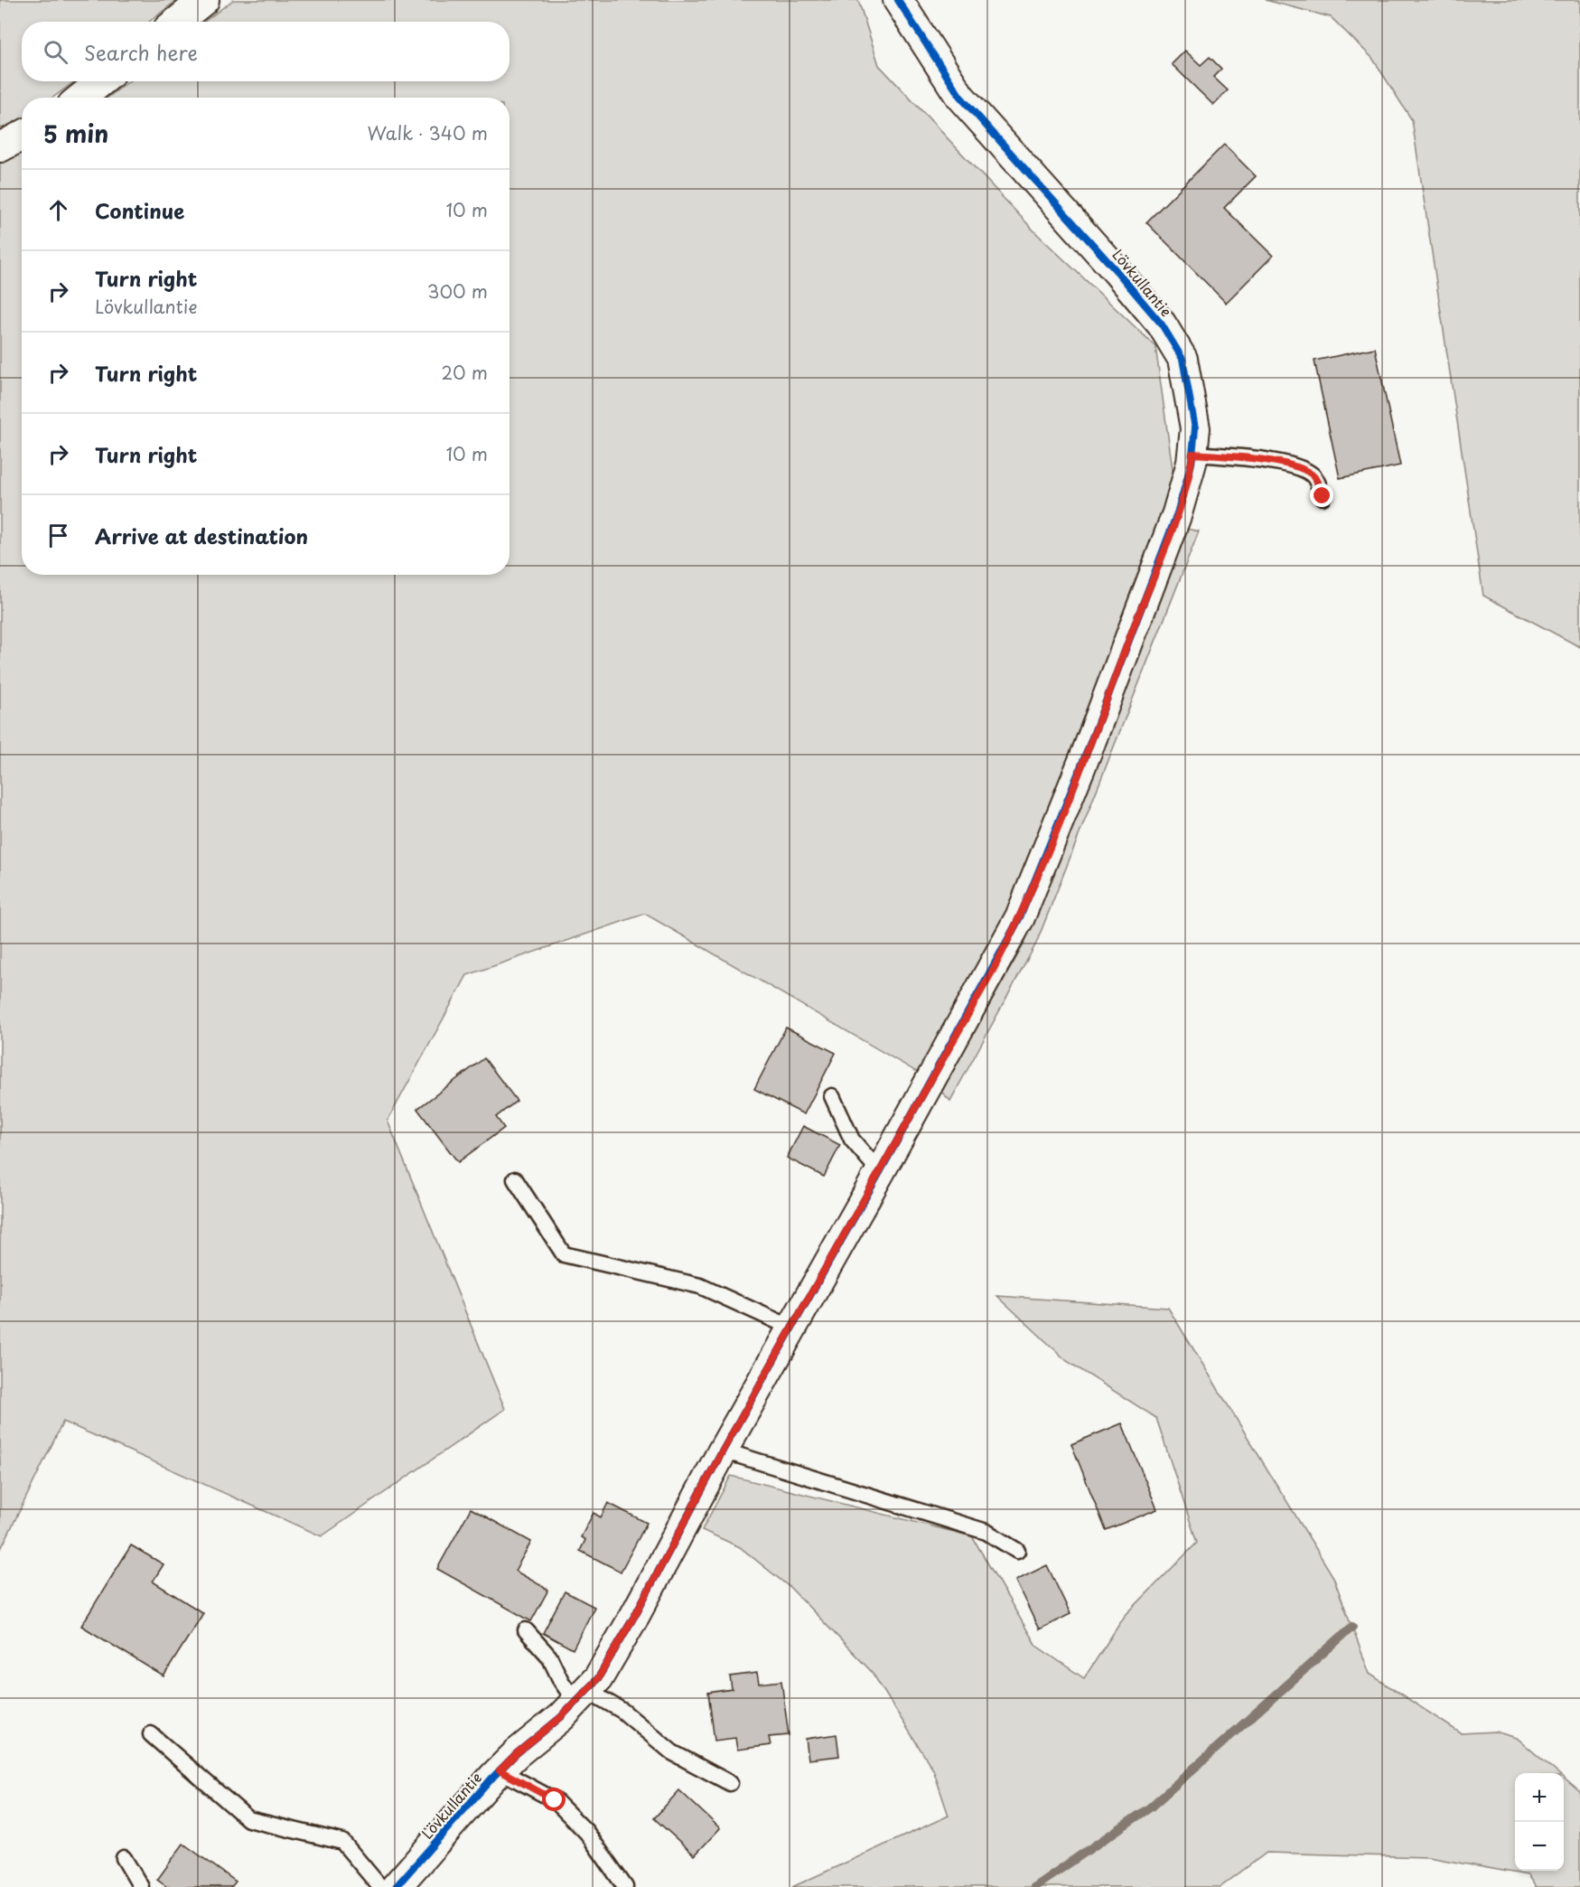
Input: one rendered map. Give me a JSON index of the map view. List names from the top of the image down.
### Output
{
  "streets": {
    "street": ["Lövkullantie"]
  },
  "page": {
    "search": "Search here",
    "heading": ["5 min", "Walk · 340 m"],
    "list": [
      ["Continue", "10 m"],
      ["Turn right", "Lövkullantie", "300 m"],
      ["Turn right", "20 m"],
      ["Turn right", "10 m"],
      "Arrive at destination"
    ],
    "map_buttons": ["+", "−"]
  }
}
